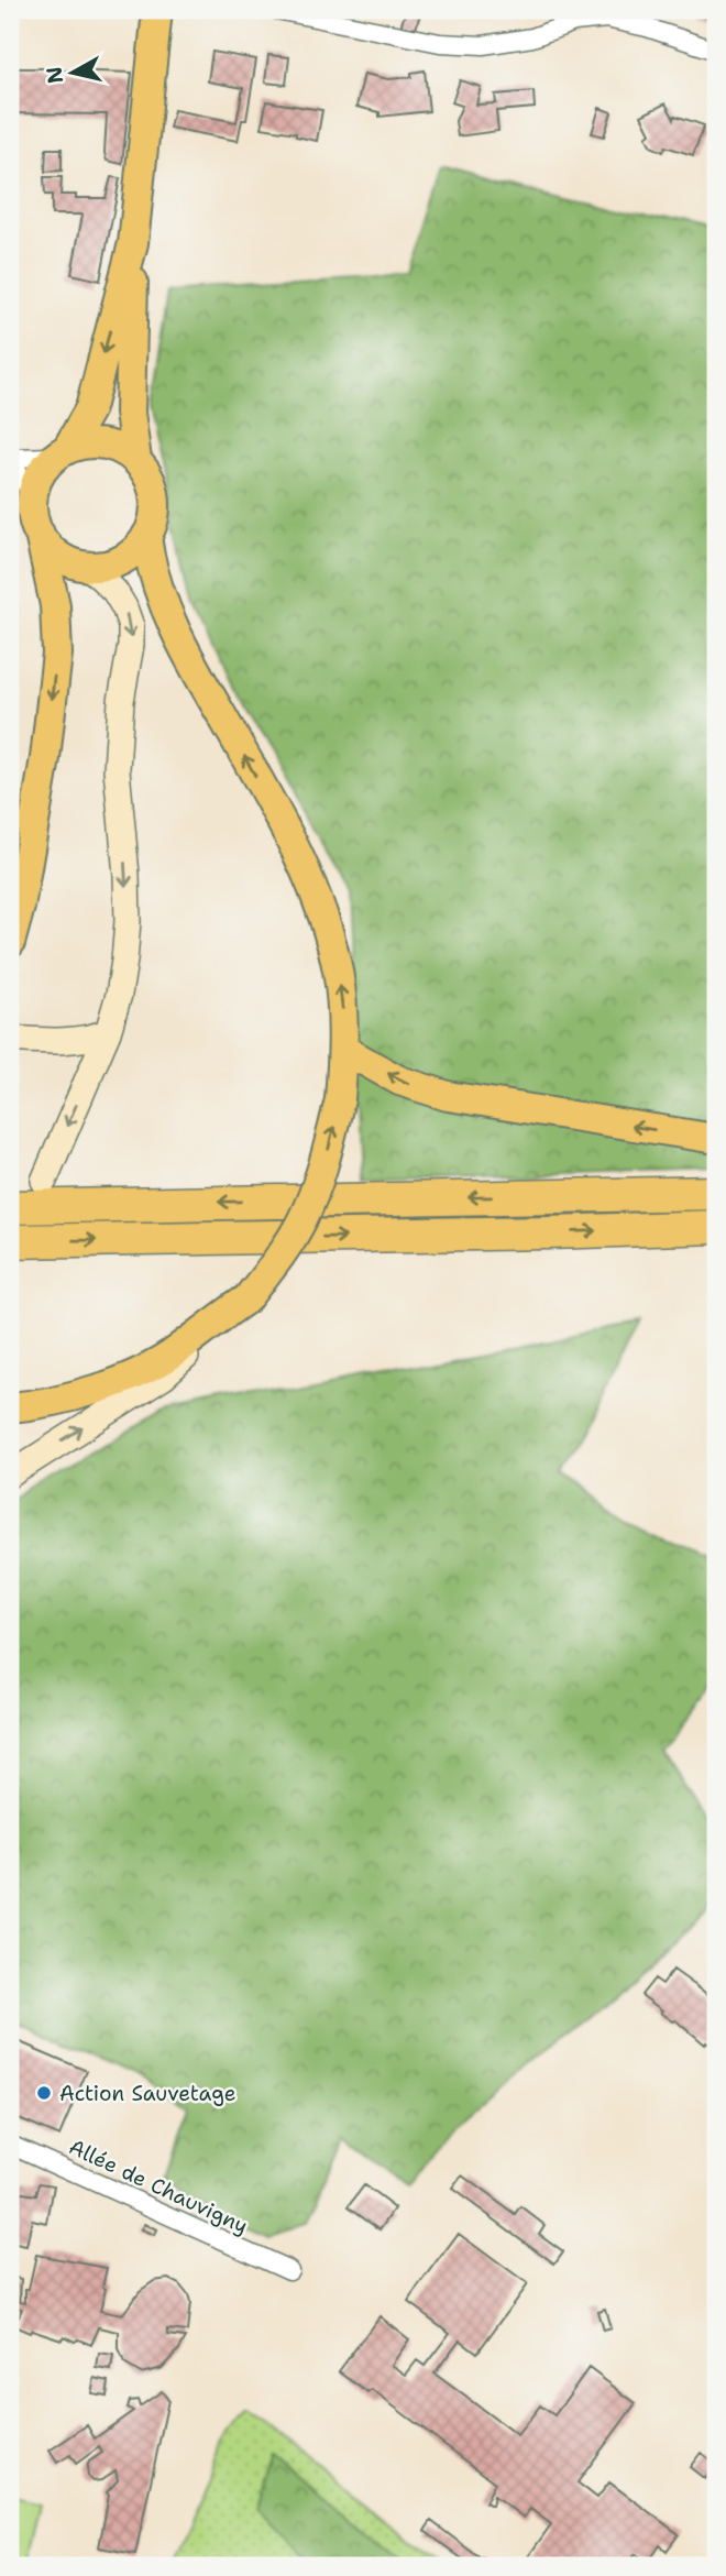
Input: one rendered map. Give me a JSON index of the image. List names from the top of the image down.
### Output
{
  "streets": {
    "street": ["Allée de Chauvigny"]
  },
  "places": ["Action Sauvetage"],
  "north": "left"
}
